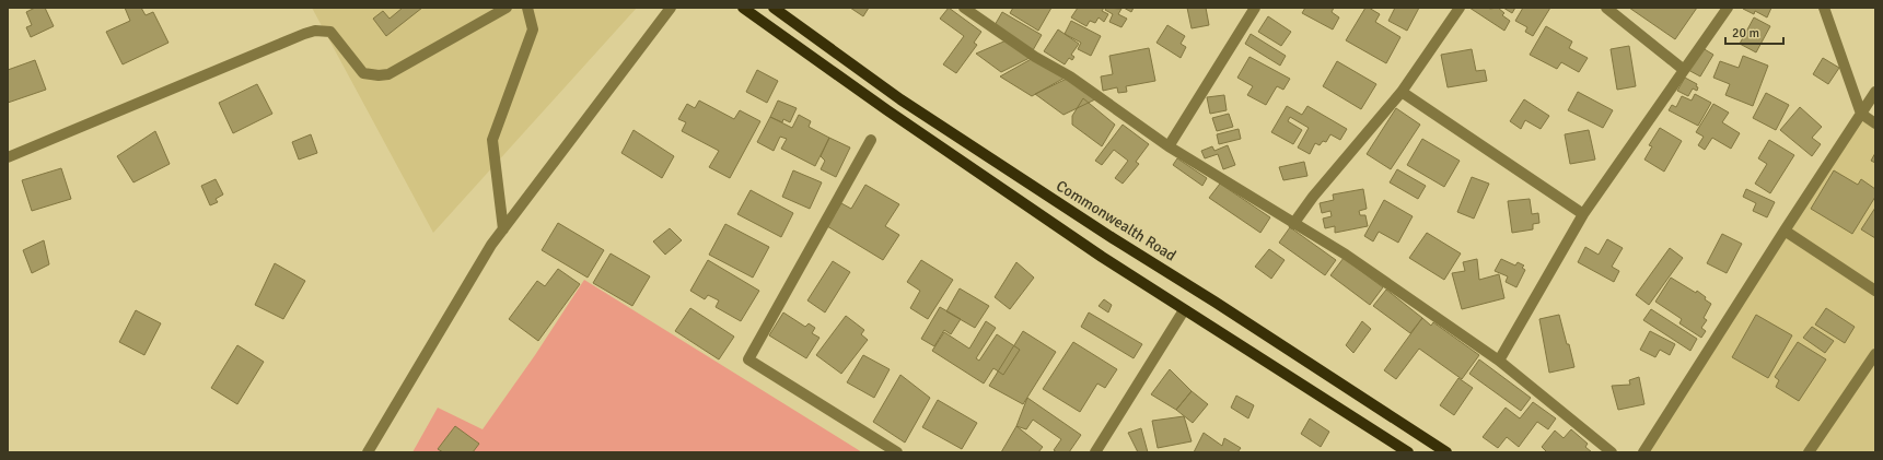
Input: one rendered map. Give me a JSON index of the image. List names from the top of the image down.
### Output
{
  "streets": {
    "main road": ["Commonwealth Road"]
  },
  "scale_bar": "20 m"
}
